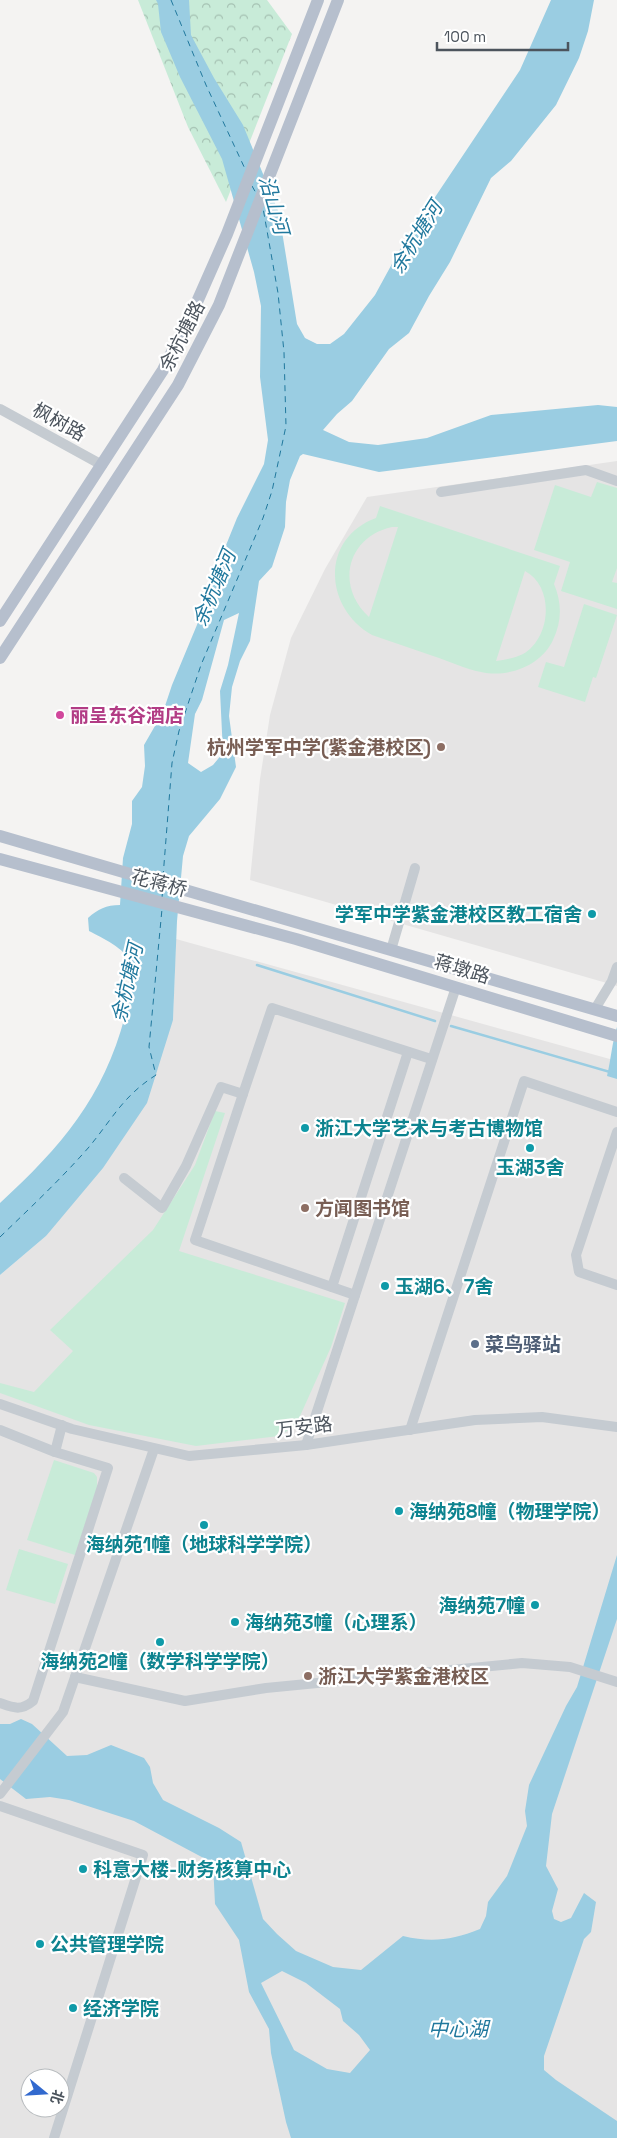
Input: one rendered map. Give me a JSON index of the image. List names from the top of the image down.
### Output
{
  "streets": {
    "main road": ["余杭塘路", "花蒋桥", "蒋墩路"],
    "street": ["枫树路", "万安路"]
  },
  "crossings": [
    ["余杭塘路", "枫树路"],
    ["花蒋桥", "蒋墩路"]
  ],
  "water": ["沿山河", "余杭塘河", "中心湖"],
  "places": [
    "丽呈东谷酒店",
    "杭州学军中学(紫金港校区)",
    "学军中学紫金港校区教工宿舍",
    "浙江大学艺术与考古博物馆",
    "玉湖3舍",
    "方闻图书馆",
    "玉湖6、7舍",
    "菜鸟驿站",
    "海纳苑8幢（物理学院）",
    "海纳苑1幢（地球科学学院）",
    "海纳苑7幢",
    "海纳苑3幢（心理系）",
    "海纳苑2幢（数学科学学院）",
    "浙江大学紫金港校区",
    "科意大楼-财务核算中心",
    "公共管理学院",
    "经济学院"
  ],
  "scale_bar": "100 m",
  "north": "right"
}
